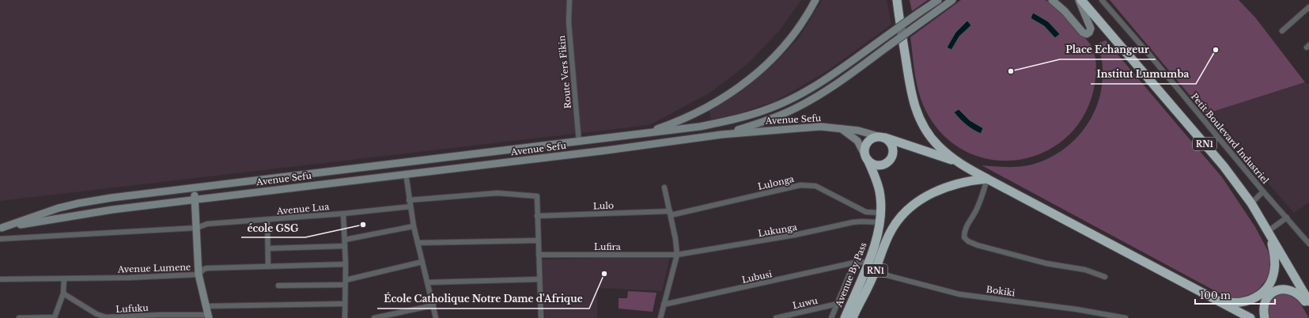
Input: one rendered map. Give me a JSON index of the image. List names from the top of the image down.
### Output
{
  "streets": {
    "highway": ["RN1", "Avenue By Pass"],
    "main road": ["Avenue Sefu"],
    "street": [
      "Route Vers Fikin",
      "Petit Boulevard Industriel",
      "Lulonga",
      "Lulo",
      "Avenue Lua",
      "Lukunga",
      "Lufira",
      "Avenue Lumene",
      "Lubusi",
      "Bokiki",
      "Luwu",
      "Lufuku"
    ]
  },
  "crossings": [
    ["Route Vers Fikin", "Avenue Sefu"],
    ["Avenue Sefu", "RN1"],
    ["RN1", "Lulonga"],
    ["RN1", "Lukunga"],
    ["RN1", "Avenue By Pass"],
    ["Lulonga", "Lulo"],
    ["Lukunga", "Lufira"],
    ["Lukunga", "Avenue By Pass"],
    ["Avenue By Pass", "Lubusi"],
    ["Avenue By Pass", "Bokiki"]
  ],
  "places": [
    "Institut Lumumba",
    "Place Echangeur",
    "école GSG",
    "École Catholique Notre Dame d'Afrique"
  ],
  "scale_bar": "100 m"
}
